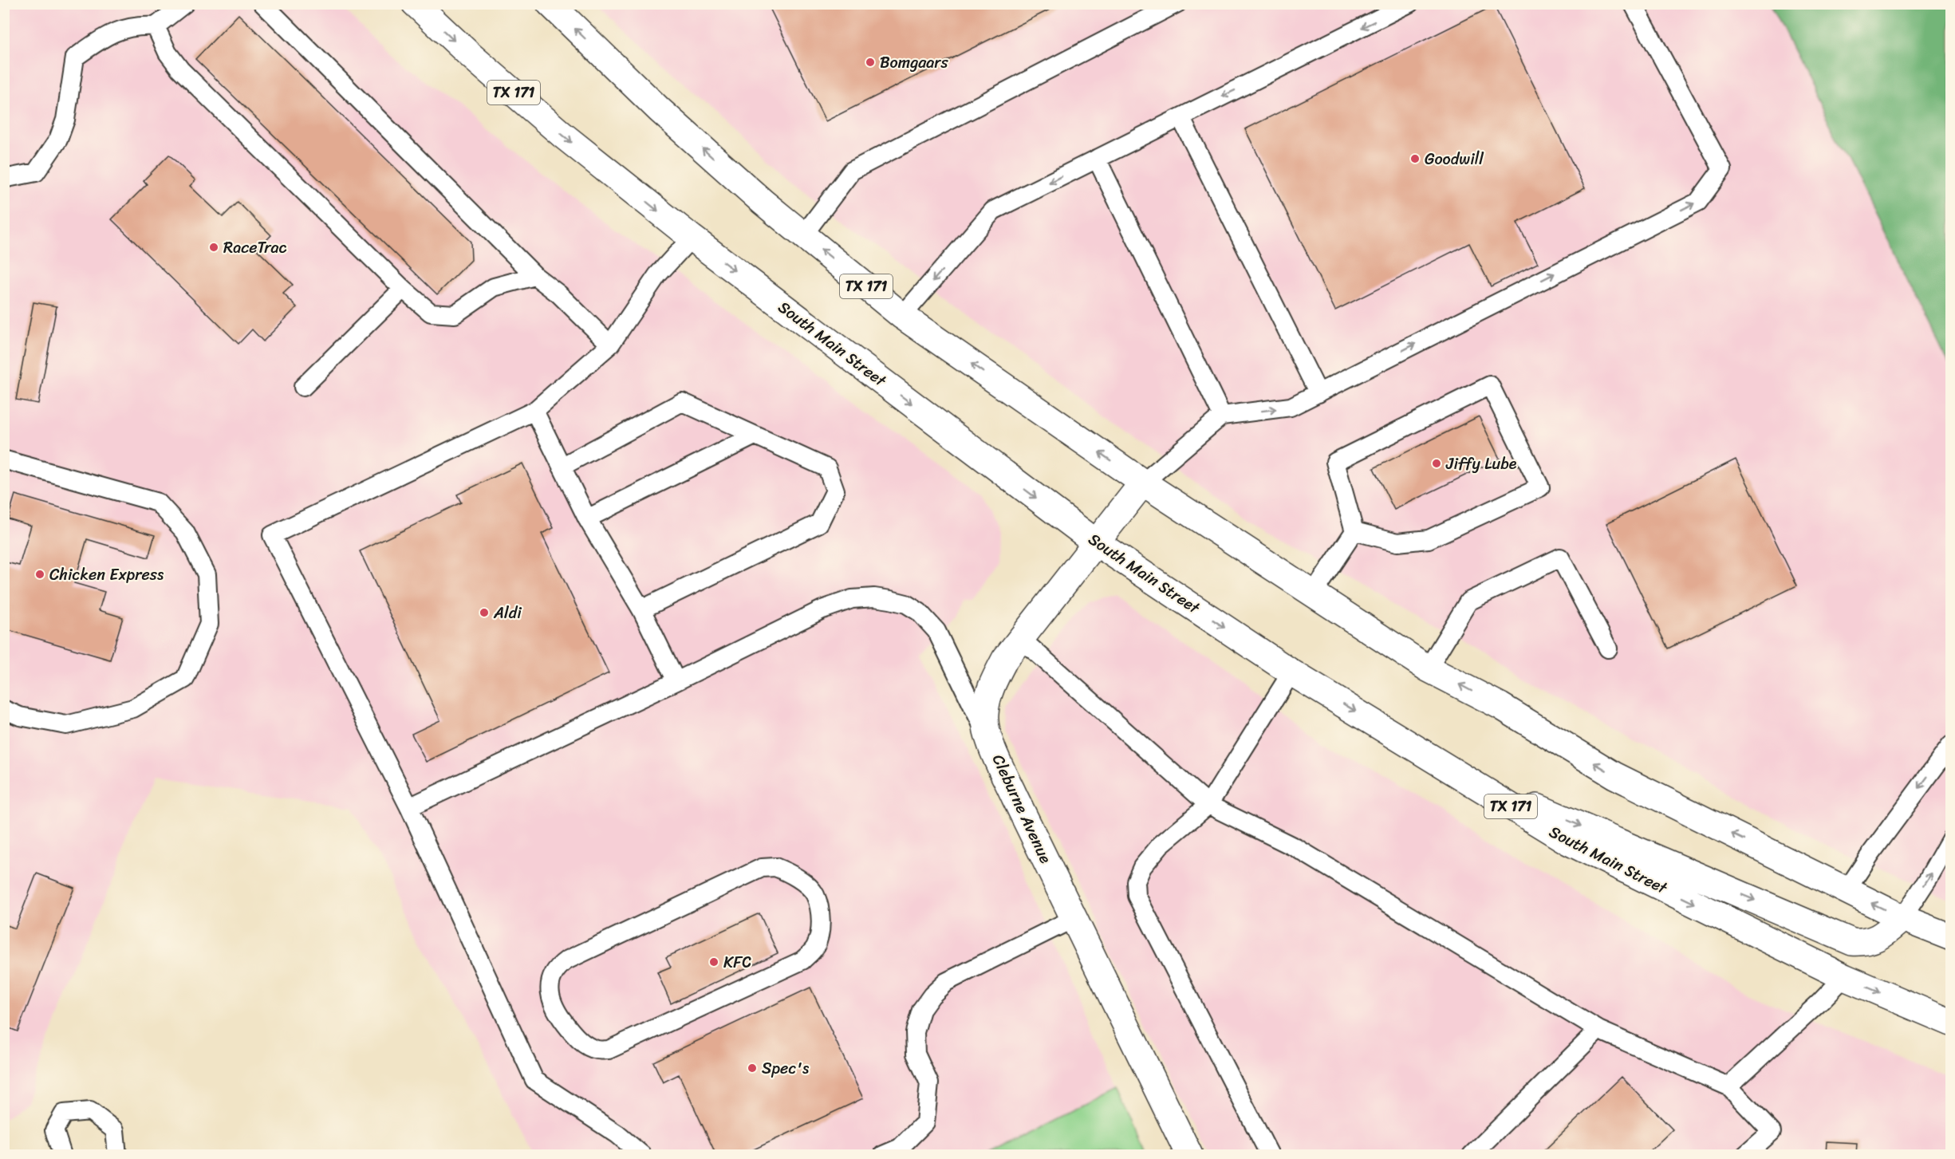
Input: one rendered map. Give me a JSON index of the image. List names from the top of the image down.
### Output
{
  "streets": {
    "main road": ["TX 171", "South Main Street", "Cleburne Avenue"]
  },
  "crossings": [
    ["TX 171", "Cleburne Avenue"],
    ["South Main Street", "Cleburne Avenue"]
  ],
  "places": [
    "Bomgaars",
    "Goodwill",
    "RaceTrac",
    "Jiffy Lube",
    "Chicken Express",
    "Aldi",
    "KFC",
    "Spec's"
  ]
}
